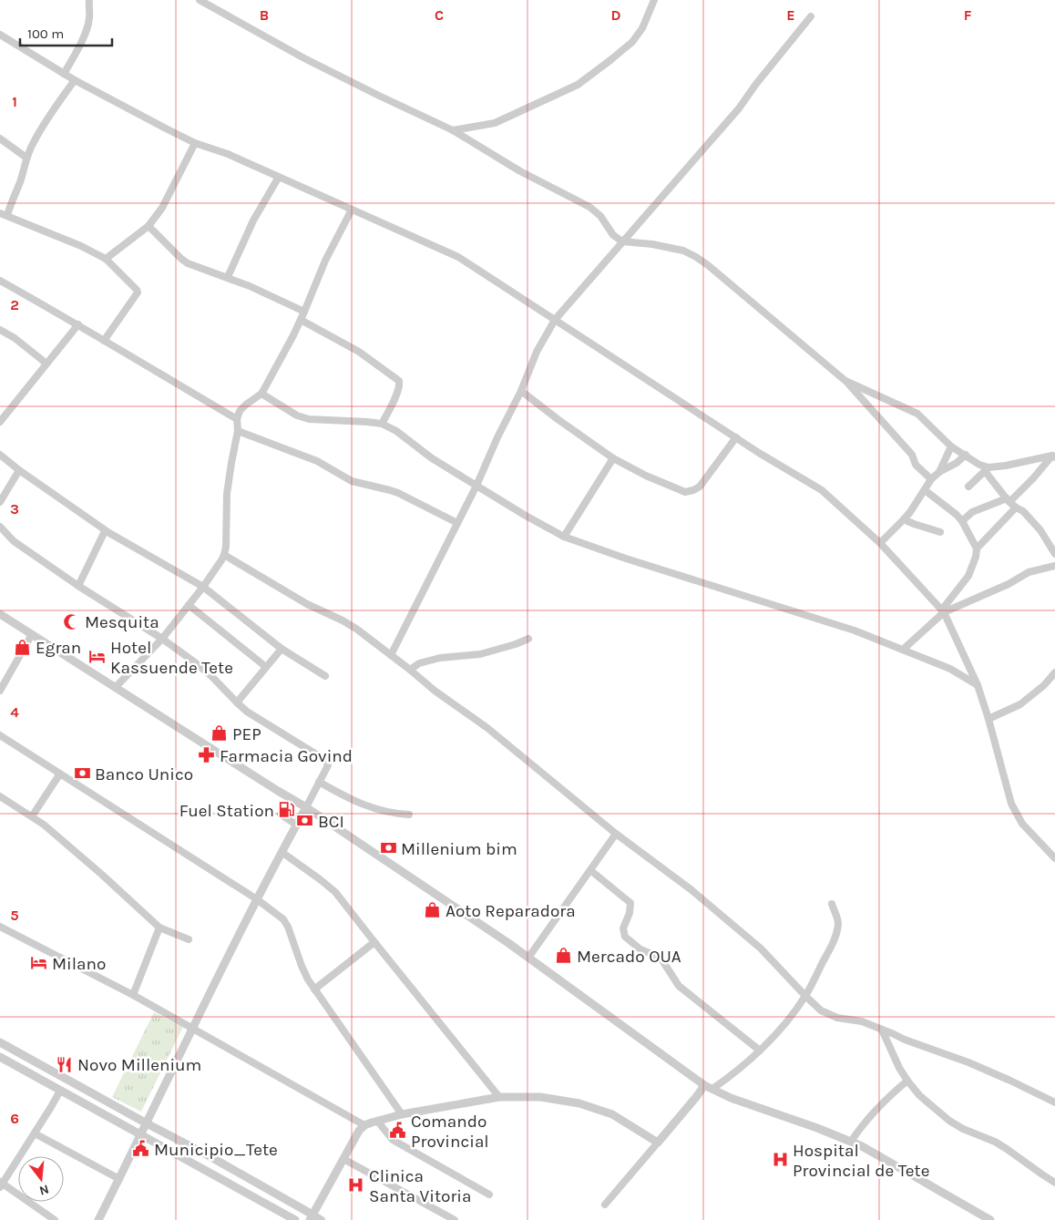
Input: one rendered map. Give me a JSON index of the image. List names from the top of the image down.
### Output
{
  "places": {
    "mosque": ["Mesquita"],
    "shop": [
      "Egran",
      "PEP",
      "Aoto Reparadora",
      "Mercado OUA"
    ],
    "hotel": ["Hotel Kassuende Tete", "Milano"],
    "pharmacy": ["Farmacia Govind"],
    "bank": ["Banco Unico", "BCI", "Millenium bim"],
    "fuel station": ["Fuel Station"],
    "restaurant": ["Novo Millenium"],
    "public building": ["Comando Provincial", "Municipio_Tete"],
    "hospital": ["Hospital Provincial de Tete", "Clinica Santa Vitoria"]
  },
  "scale_bar": "100 m",
  "north": "bottom",
  "grid": {
    "columns": [
      "B",
      "C",
      "D",
      "E",
      "F"
    ],
    "rows": [
      "1",
      "2",
      "3",
      "4",
      "5",
      "6"
    ]
  }
}
